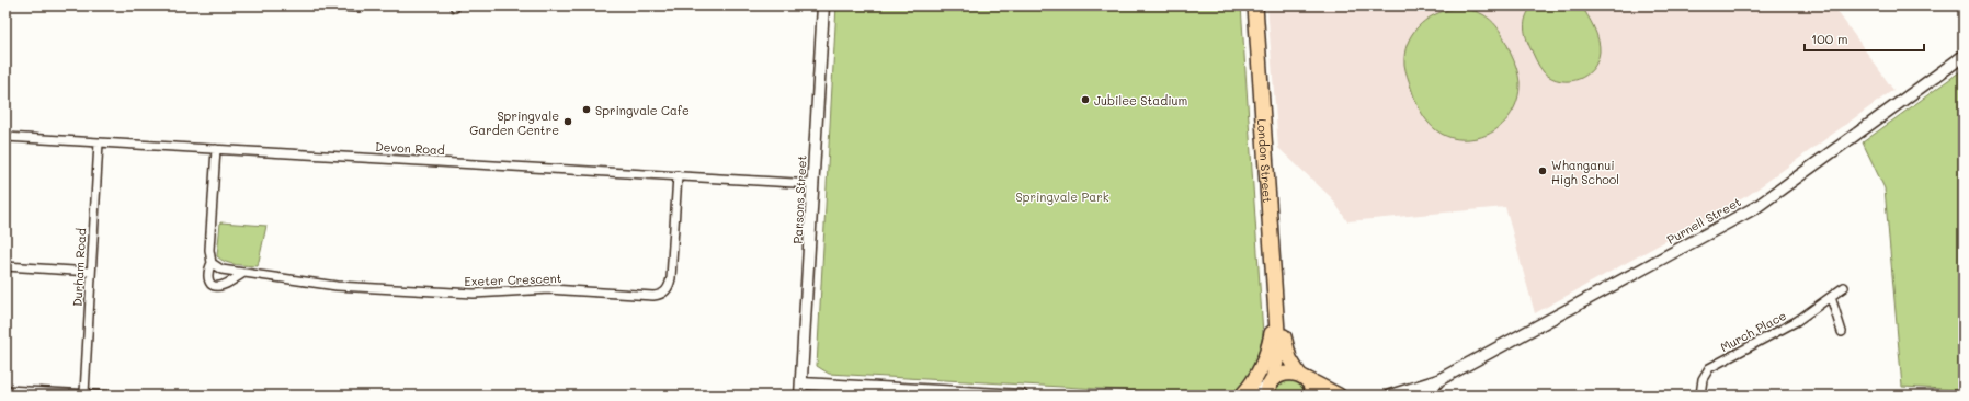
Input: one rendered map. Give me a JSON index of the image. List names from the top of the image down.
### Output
{
  "streets": {
    "highway": ["London Street"],
    "main road": ["Parsons Street", "Purnell Street"],
    "street": [
      "Devon Road",
      "Durham Road",
      "Exeter Crescent",
      "Murch Place"
    ]
  },
  "crossings": [
    ["Devon Road", "Parsons Street"],
    ["Devon Road", "Durham Road"],
    ["Devon Road", "Exeter Crescent"]
  ],
  "parks": ["Springvale Park"],
  "places": [
    "Jubilee Stadium",
    "Springvale Cafe",
    "Springvale Garden Centre",
    "Whanganui High School"
  ],
  "scale_bar": "100 m"
}
